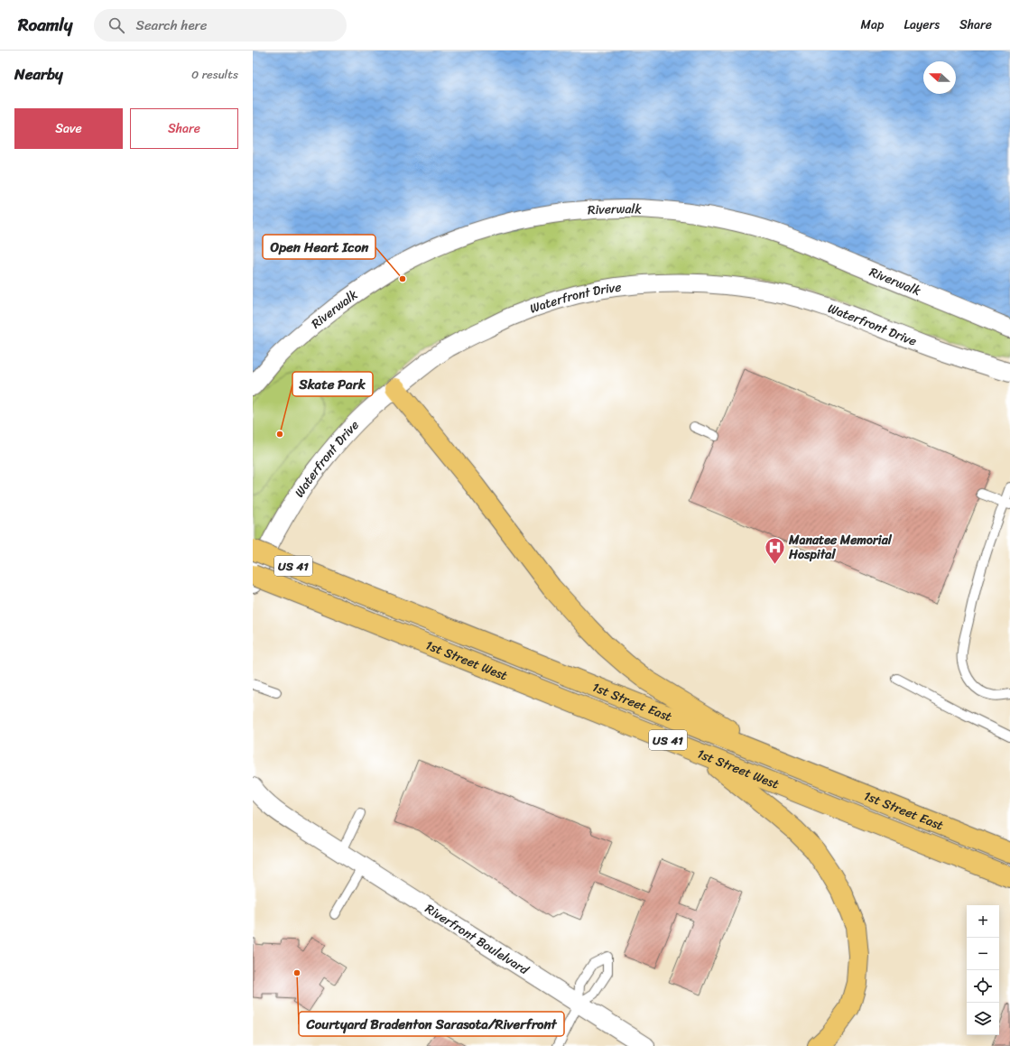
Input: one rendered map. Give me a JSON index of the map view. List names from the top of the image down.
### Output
{
  "streets": {
    "highway": ["US 41", "1st Street West", "1st Street East"],
    "street": ["Riverwalk", "Waterfront Drive", "Riverfront Boulelvard"]
  },
  "places": {
    "other": ["Open Heart Icon", "Skate Park", "Courtyard Bradenton Sarasota/Riverfront"],
    "hospital": ["Manatee Memorial Hospital"]
  },
  "north": "left",
  "page": {
    "header": "Roamly",
    "search": "Search here",
    "nav": ["Map", "Layers", "Share"],
    "heading": ["Nearby", "0 results"],
    "buttons": ["Save", "Share"],
    "map_buttons": ["+", "−"]
  }
}
